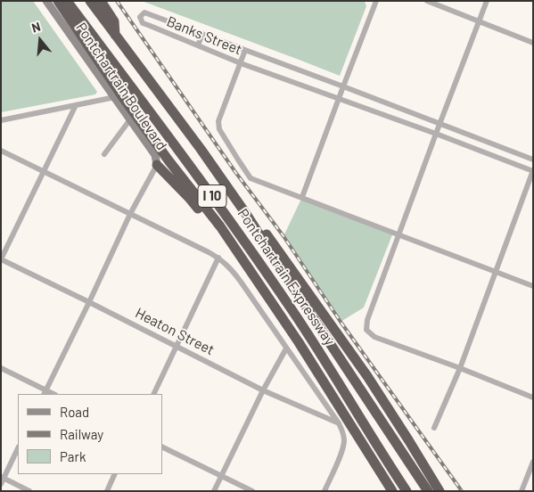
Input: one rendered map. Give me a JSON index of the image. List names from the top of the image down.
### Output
{
  "streets": {
    "highway": ["I 10", "Pontchartrain Expressway"],
    "street": ["Banks Street", "Pontchartrain Boulevard", "Heaton Street"]
  },
  "legend": ["Road", "Railway", "Park"],
  "north": "top"
}
